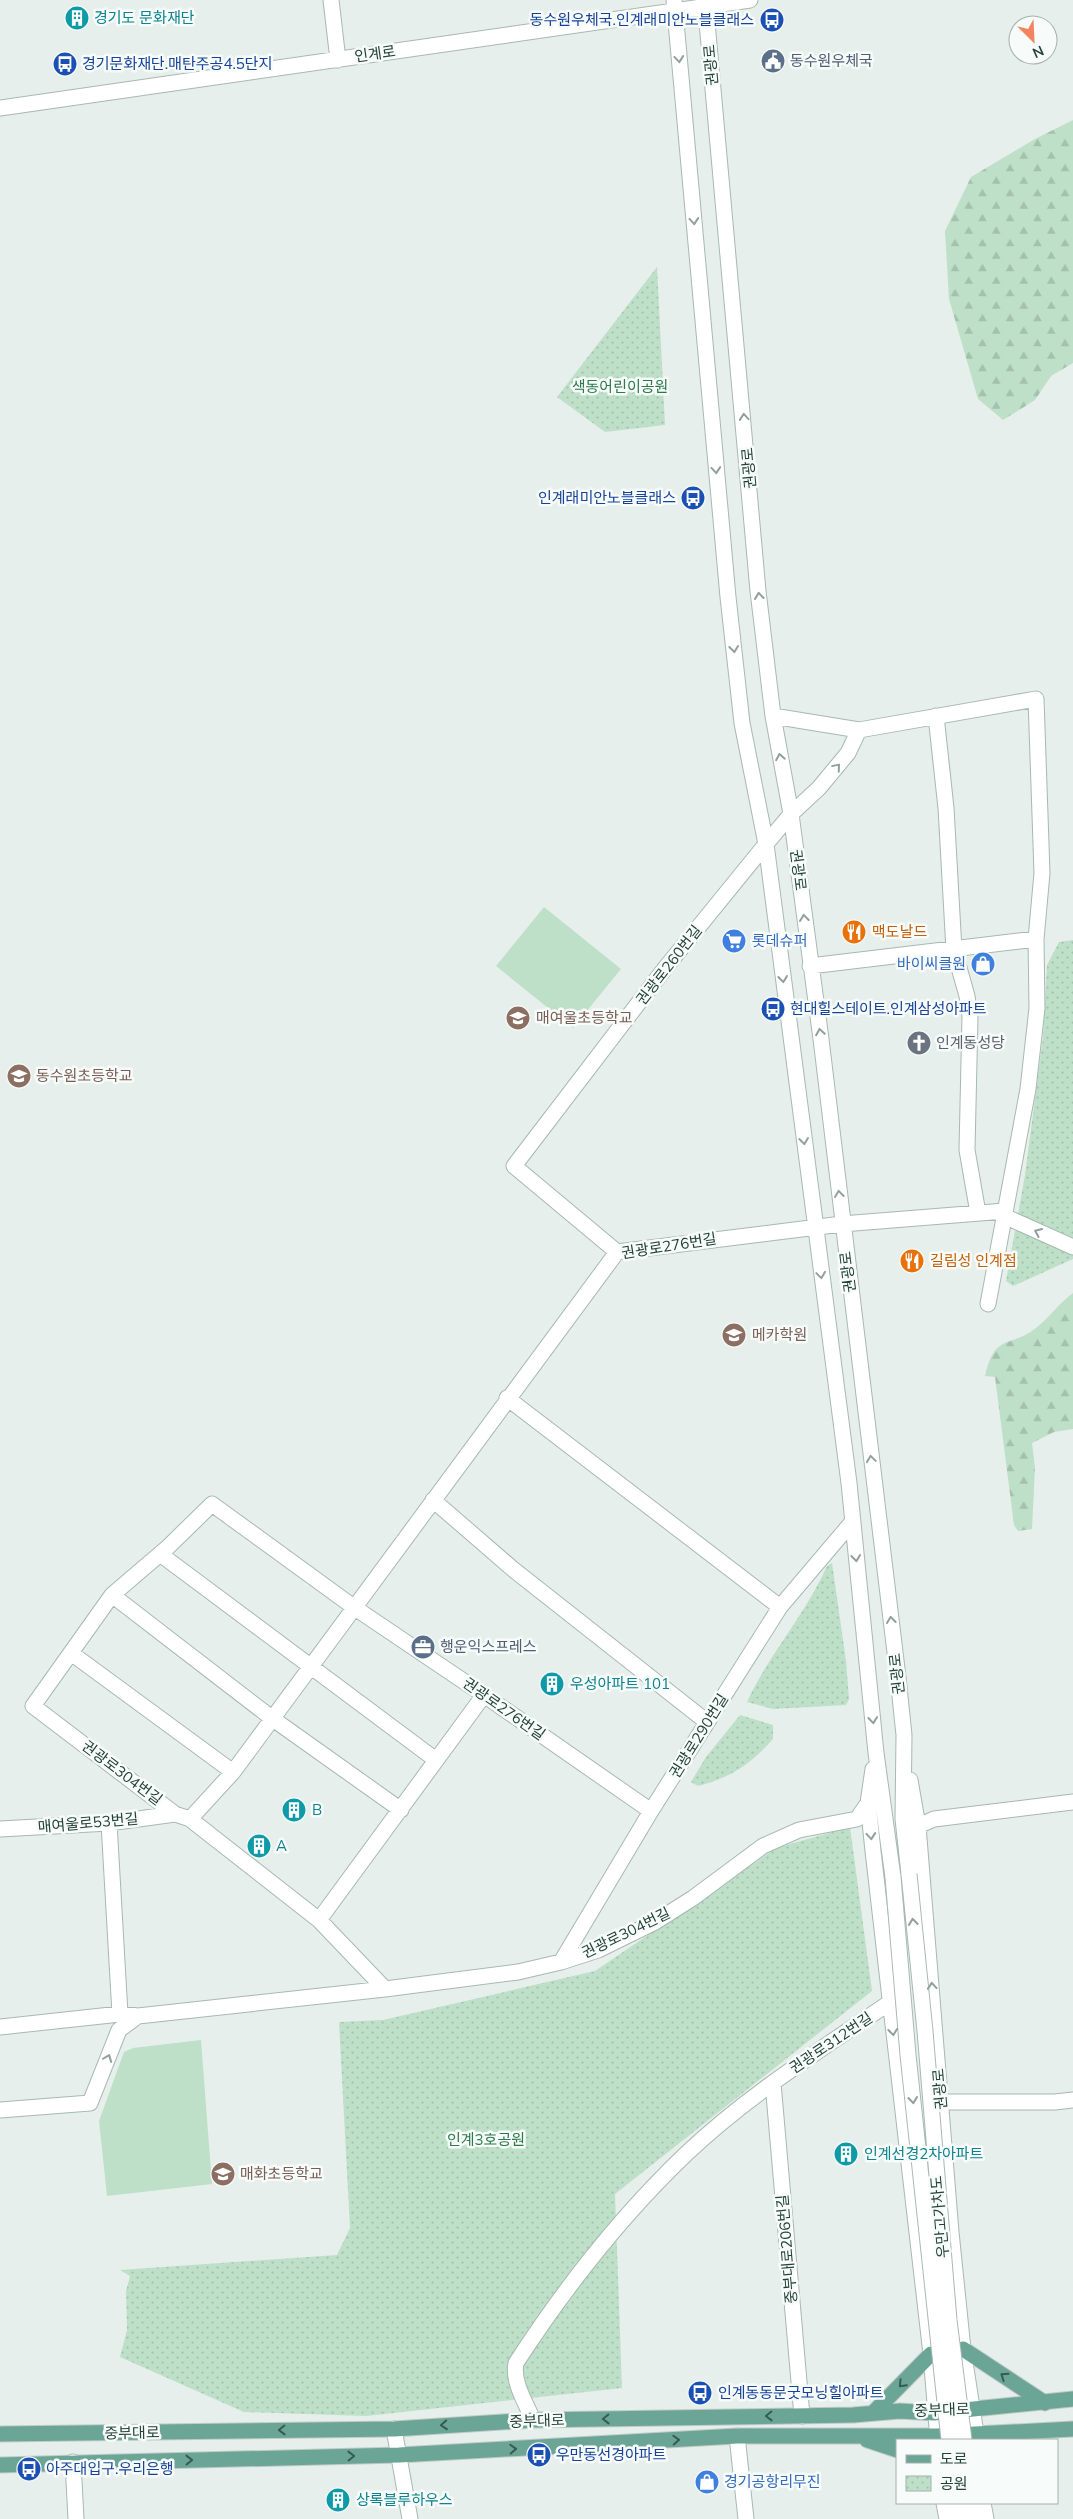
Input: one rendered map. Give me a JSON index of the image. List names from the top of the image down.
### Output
{
  "streets": {
    "main road": ["중부대로"],
    "street": [
      "인계로",
      "권광로",
      "권광로260번길",
      "권광로276번길",
      "권광로290번길",
      "권광로304번길",
      "매여울로53번길",
      "권광로312번길",
      "우만고가차도",
      "중부대로206번길"
    ]
  },
  "crossings": [
    ["인계로", "권광로"],
    ["권광로", "권광로260번길"],
    ["권광로", "권광로276번길"],
    ["권광로", "권광로290번길"],
    ["권광로", "권광로304번길"],
    ["권광로", "권광로312번길"],
    ["권광로", "우만고가차도"],
    ["권광로", "중부대로"],
    ["권광로260번길", "권광로276번길"],
    ["권광로276번길", "권광로290번길"],
    ["권광로276번길", "권광로304번길"],
    ["권광로290번길", "권광로304번길"],
    ["권광로304번길", "매여울로53번길"],
    ["권광로312번길", "중부대로206번길"],
    ["권광로312번길", "중부대로"],
    ["우만고가차도", "중부대로"],
    ["중부대로206번길", "중부대로"]
  ],
  "parks": ["색동어린이공원", "인계3호공원"],
  "places": {
    "building": [
      "경기도 문화재단",
      "우성아파트 101",
      "B",
      "A",
      "인계선경2차아파트",
      "상록블루하우스"
    ],
    "bus stop": [
      "동수원우체국.인계래미안노블클래스",
      "경기문화재단.매탄주공4.5단지",
      "인계래미안노블클래스",
      "현대힐스테이트.인계삼성아파트",
      "인계동동문굿모닝힐아파트",
      "우만동선경아파트",
      "아주대입구.우리은행"
    ],
    "public building": ["동수원우체국"],
    "restaurant": ["맥도날드", "길림성 인계점"],
    "supermarket": ["롯데슈퍼"],
    "shop": ["바이씨클원", "경기공항리무진"],
    "school or university": [
      "매여울초등학교",
      "동수원초등학교",
      "메카학원",
      "매화초등학교"
    ],
    "church": ["인계동성당"],
    "office": ["행운익스프레스"]
  },
  "legend": ["도로", "공원"],
  "north": "bottom right"
}
